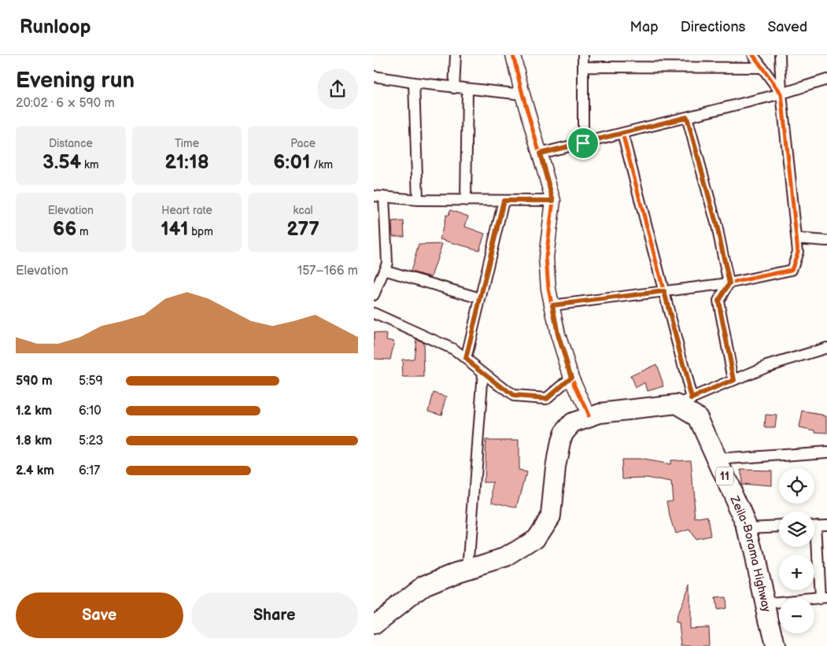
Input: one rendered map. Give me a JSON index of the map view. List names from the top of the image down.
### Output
{
  "streets": {
    "highway": ["11", "Zeila-Borama Highway"]
  },
  "page": {
    "header": "Runloop",
    "nav": ["Map", "Directions", "Saved"],
    "heading": ["Evening run", "20:02 · 6 × 590 m"],
    "stats": [
      ["Distance", "3.54 km"],
      ["Time", "21:18"],
      ["Pace", "6:01 /km"],
      ["Elevation", "66 m"],
      ["Heart rate", "141 bpm"],
      ["kcal", "277"]
    ],
    "chart": ["Elevation", "157–166 m"],
    "list": [
      {
        "name": "590 m",
        "note": "5:59"
      },
      {
        "name": "1.2 km",
        "note": "6:10"
      },
      {
        "name": "1.8 km",
        "note": "5:23"
      },
      {
        "name": "2.4 km",
        "note": "6:17"
      }
    ],
    "map_buttons": ["+", "−"],
    "buttons": ["Save", "Share"]
  }
}
